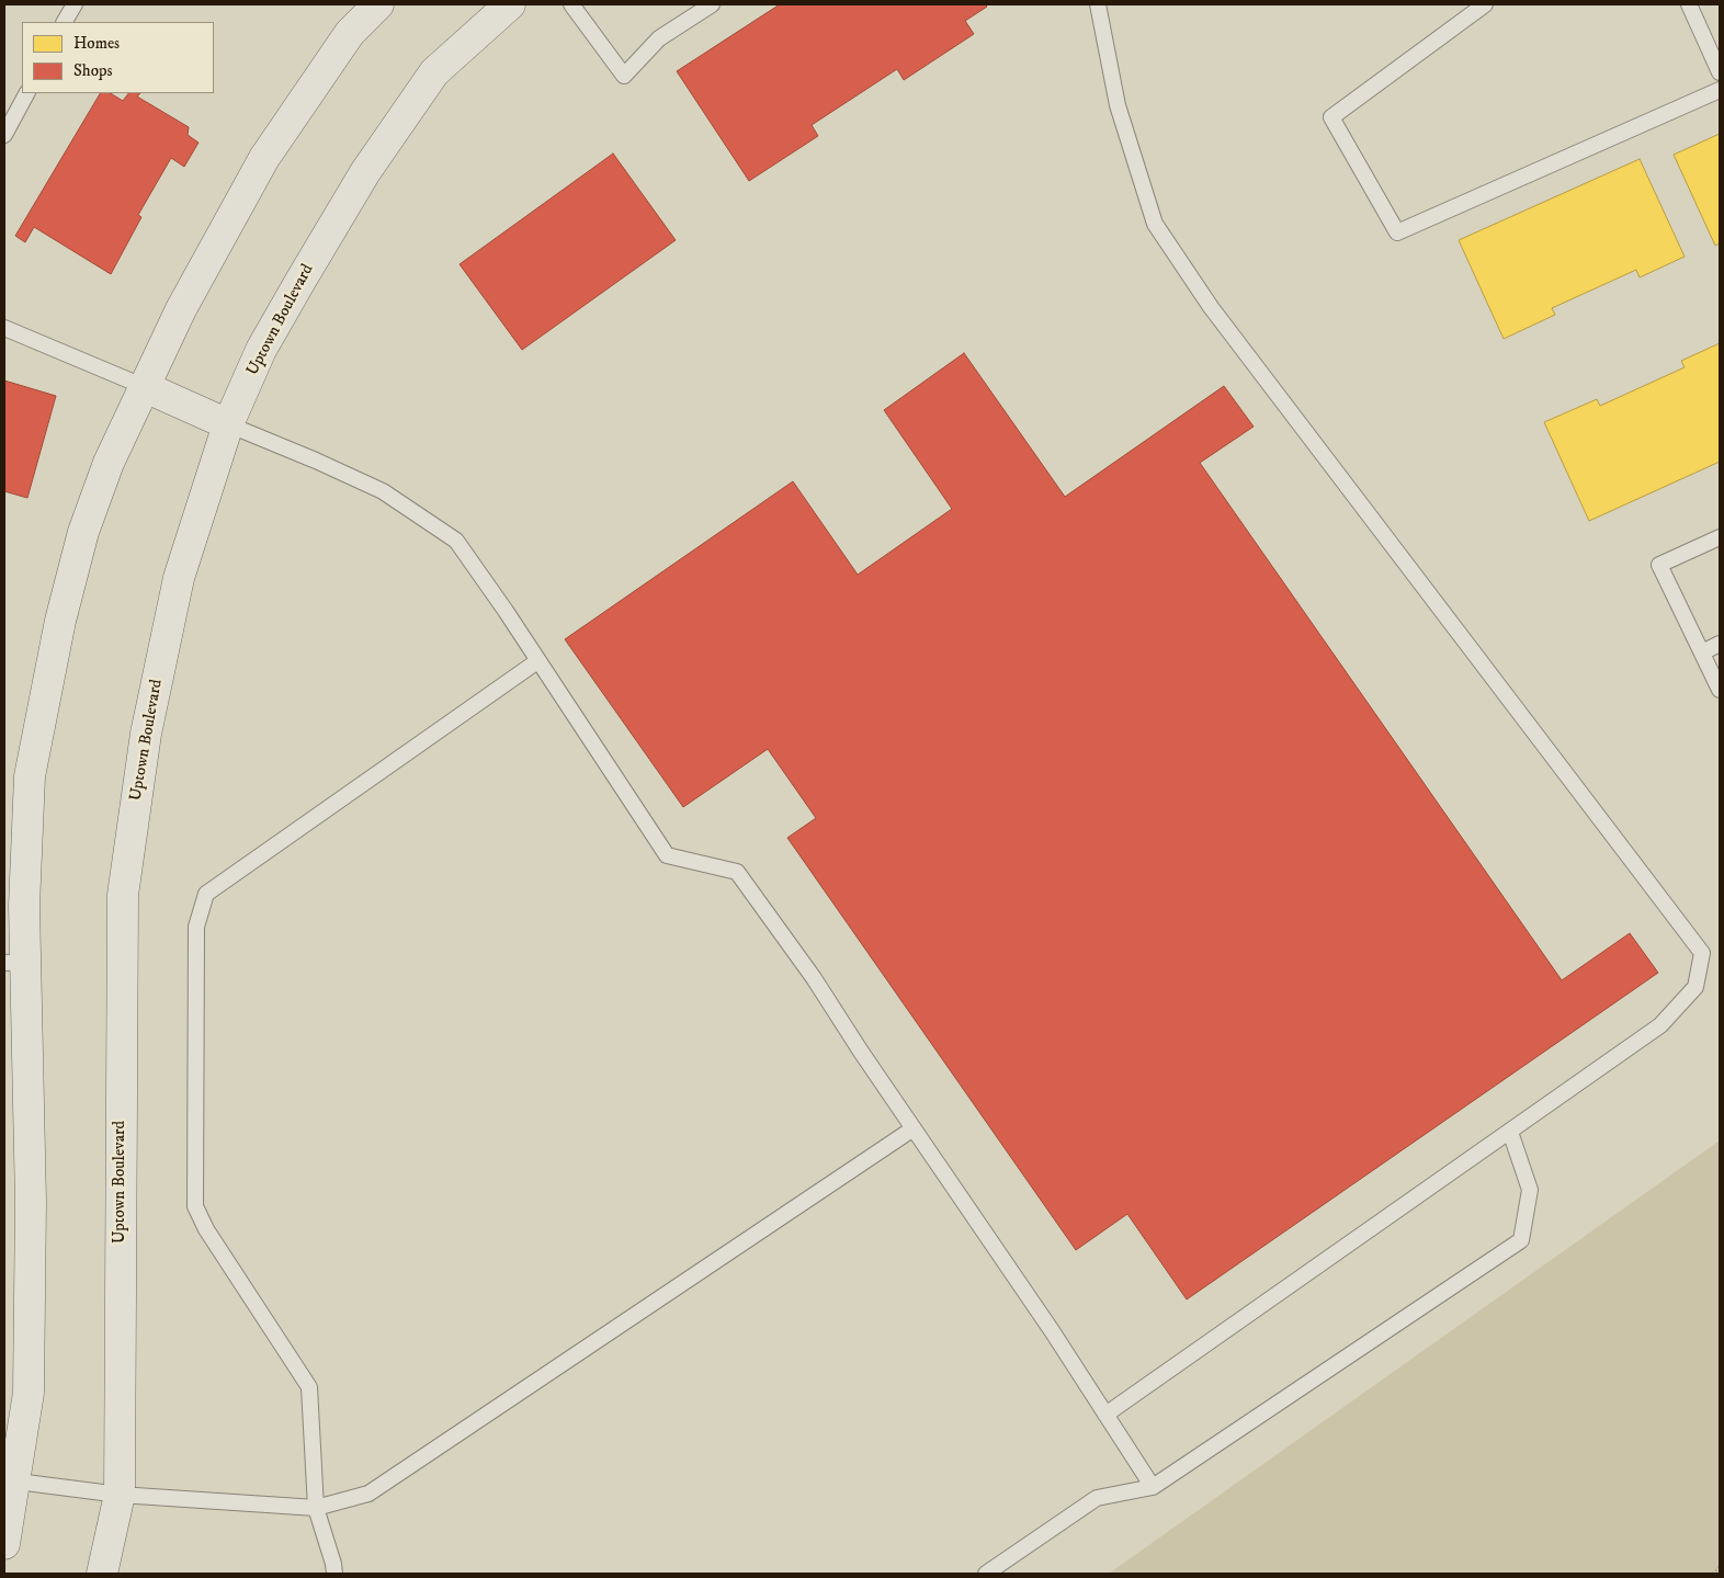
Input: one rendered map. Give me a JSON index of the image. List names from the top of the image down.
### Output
{
  "streets": {
    "street": ["Uptown Boulevard"]
  },
  "legend": ["Homes", "Shops"]
}
